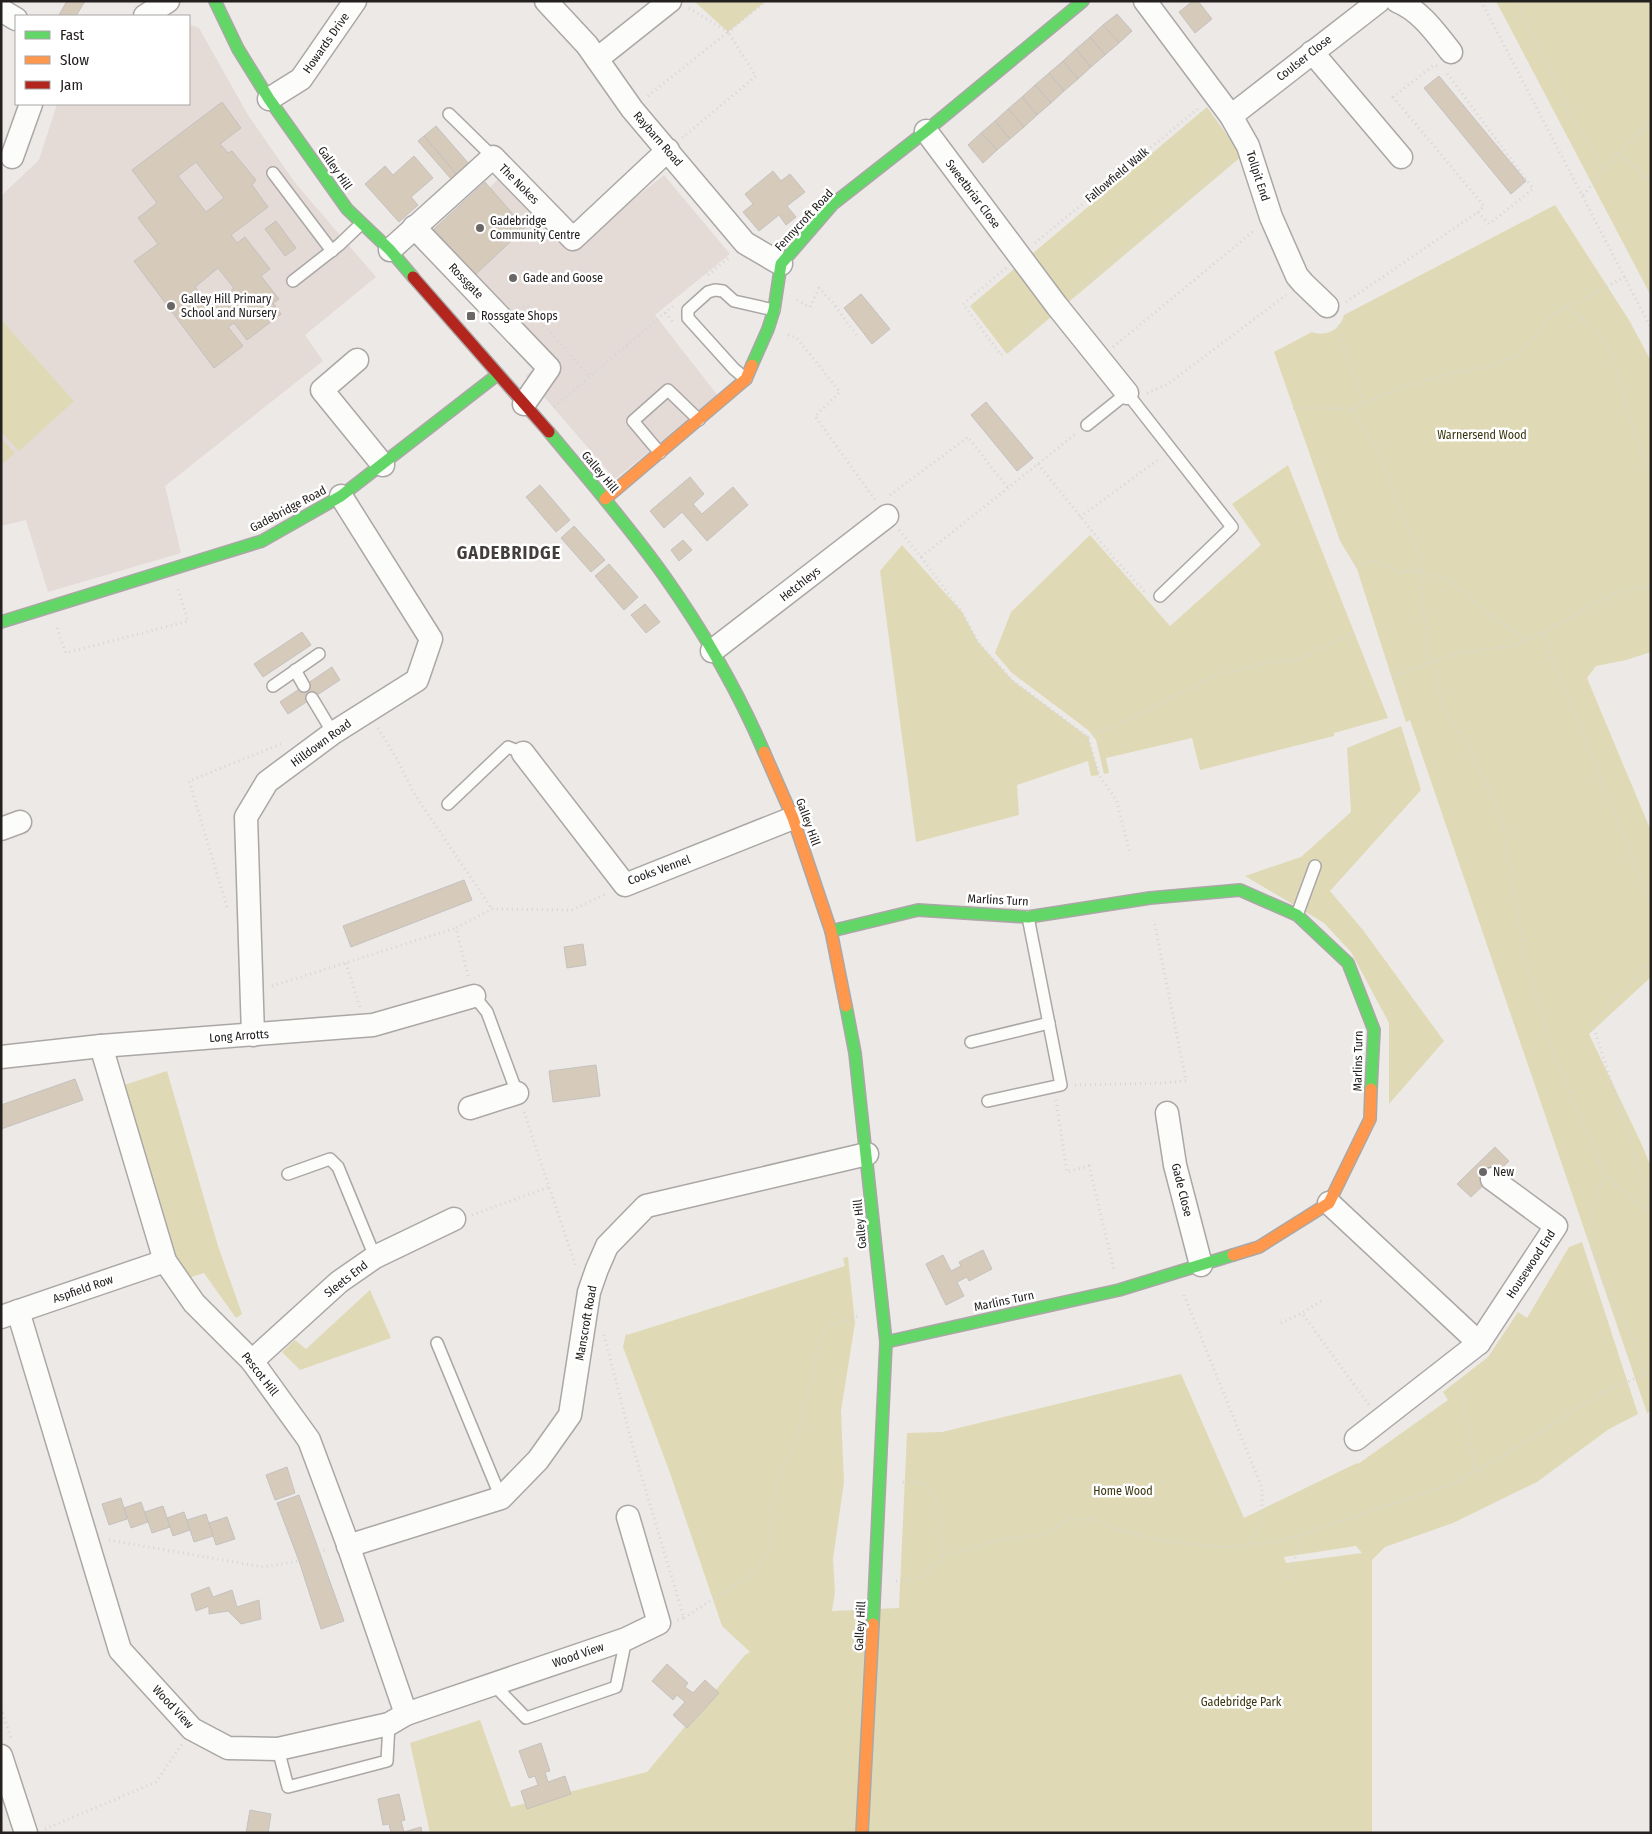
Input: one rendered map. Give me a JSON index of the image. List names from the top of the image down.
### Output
{
  "streets": {
    "street": [
      "Howards Drive",
      "Coulser Close",
      "Raybarn Road",
      "Galley Hill",
      "Tollpit End",
      "The Nokes",
      "Sweetbriar Close",
      "Fennycroft Road",
      "Rossgate",
      "Gadebridge Road",
      "Hetchleys",
      "Hilldown Road",
      "Cooks Vennel",
      "Marlins Turn",
      "Long Arrotts",
      "Gade Close",
      "Housewood End",
      "Sleets End",
      "Aspfield Row",
      "Manscroft Road",
      "Pescot Hill",
      "Wood View"
    ],
    "path": ["Fallowfield Walk"]
  },
  "crossings": [
    ["Howards Drive", "Galley Hill"],
    ["Coulser Close", "Tollpit End"],
    ["Raybarn Road", "The Nokes"],
    ["Raybarn Road", "Fennycroft Road"],
    ["Galley Hill", "The Nokes"],
    ["Galley Hill", "Fennycroft Road"],
    ["Galley Hill", "Rossgate"],
    ["Galley Hill", "Gadebridge Road"],
    ["Galley Hill", "Hetchleys"],
    ["Galley Hill", "Cooks Vennel"],
    ["Galley Hill", "Marlins Turn"],
    ["Galley Hill", "Manscroft Road"],
    ["Fallowfield Walk", "Tollpit End"],
    ["Fallowfield Walk", "Sweetbriar Close"],
    ["The Nokes", "Rossgate"],
    ["Sweetbriar Close", "Fennycroft Road"],
    ["Gadebridge Road", "Hilldown Road"],
    ["Hilldown Road", "Long Arrotts"],
    ["Marlins Turn", "Gade Close"],
    ["Long Arrotts", "Pescot Hill"],
    ["Sleets End", "Pescot Hill"],
    ["Aspfield Row", "Pescot Hill"],
    ["Aspfield Row", "Wood View"],
    ["Manscroft Road", "Pescot Hill"],
    ["Pescot Hill", "Wood View"]
  ],
  "districts": ["GADEBRIDGE"],
  "parks": ["Warnersend Wood", "Home Wood", "Gadebridge Park"],
  "places": {
    "other": [
      "Gadebridge Community Centre",
      "Gade and Goose",
      "Galley Hill Primary School and Nursery",
      "New"
    ],
    "transit": ["Rossgate Shops"]
  },
  "legend": ["Fast", "Slow", "Jam"]
}
